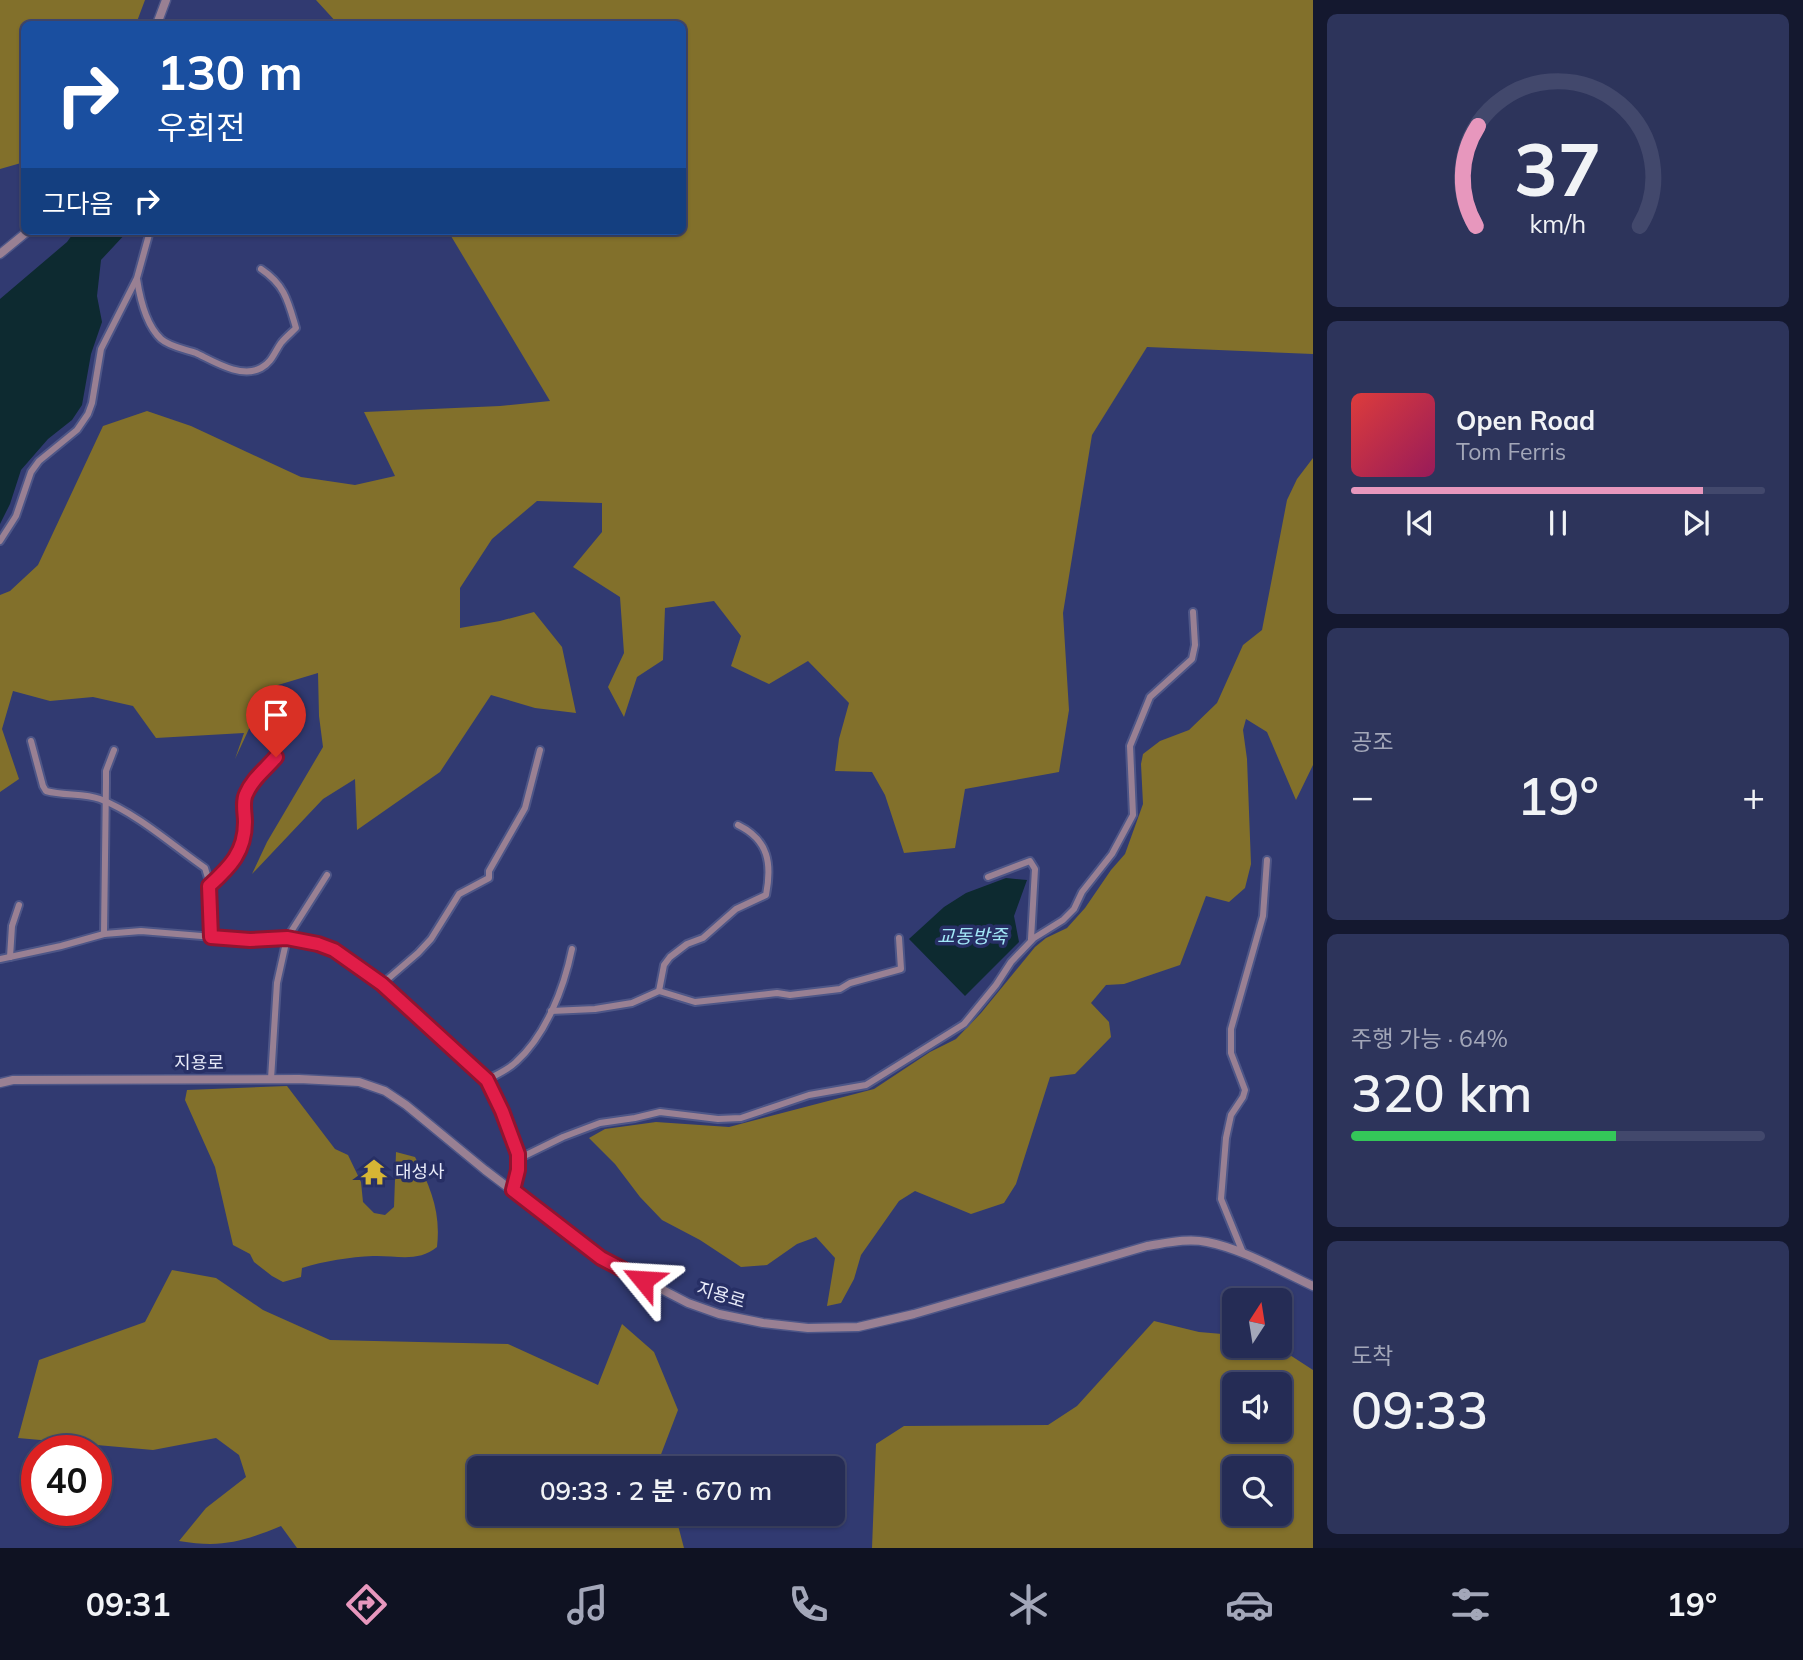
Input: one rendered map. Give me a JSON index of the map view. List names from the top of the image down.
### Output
{
  "streets": {
    "street": ["지용로"]
  },
  "water": ["교동방죽"],
  "places": {
    "temple": ["대성사"]
  },
  "north": "top",
  "page": {
    "turn": ["130 m", "우회전"],
    "then": "그다음",
    "song": ["Open Road", "Tom Ferris"],
    "tile": [
      "공조",
      ["주행 가능 · 64%", "320 km"],
      ["도착", "09:33"]
    ],
    "heat": ["−", "19°", "+"],
    "limit": "40",
    "trip": "09:33 · 2 분 · 670 m",
    "tabs": ["09:31", "19°"],
    "gauge": ["37", "km/h"]
  }
}
